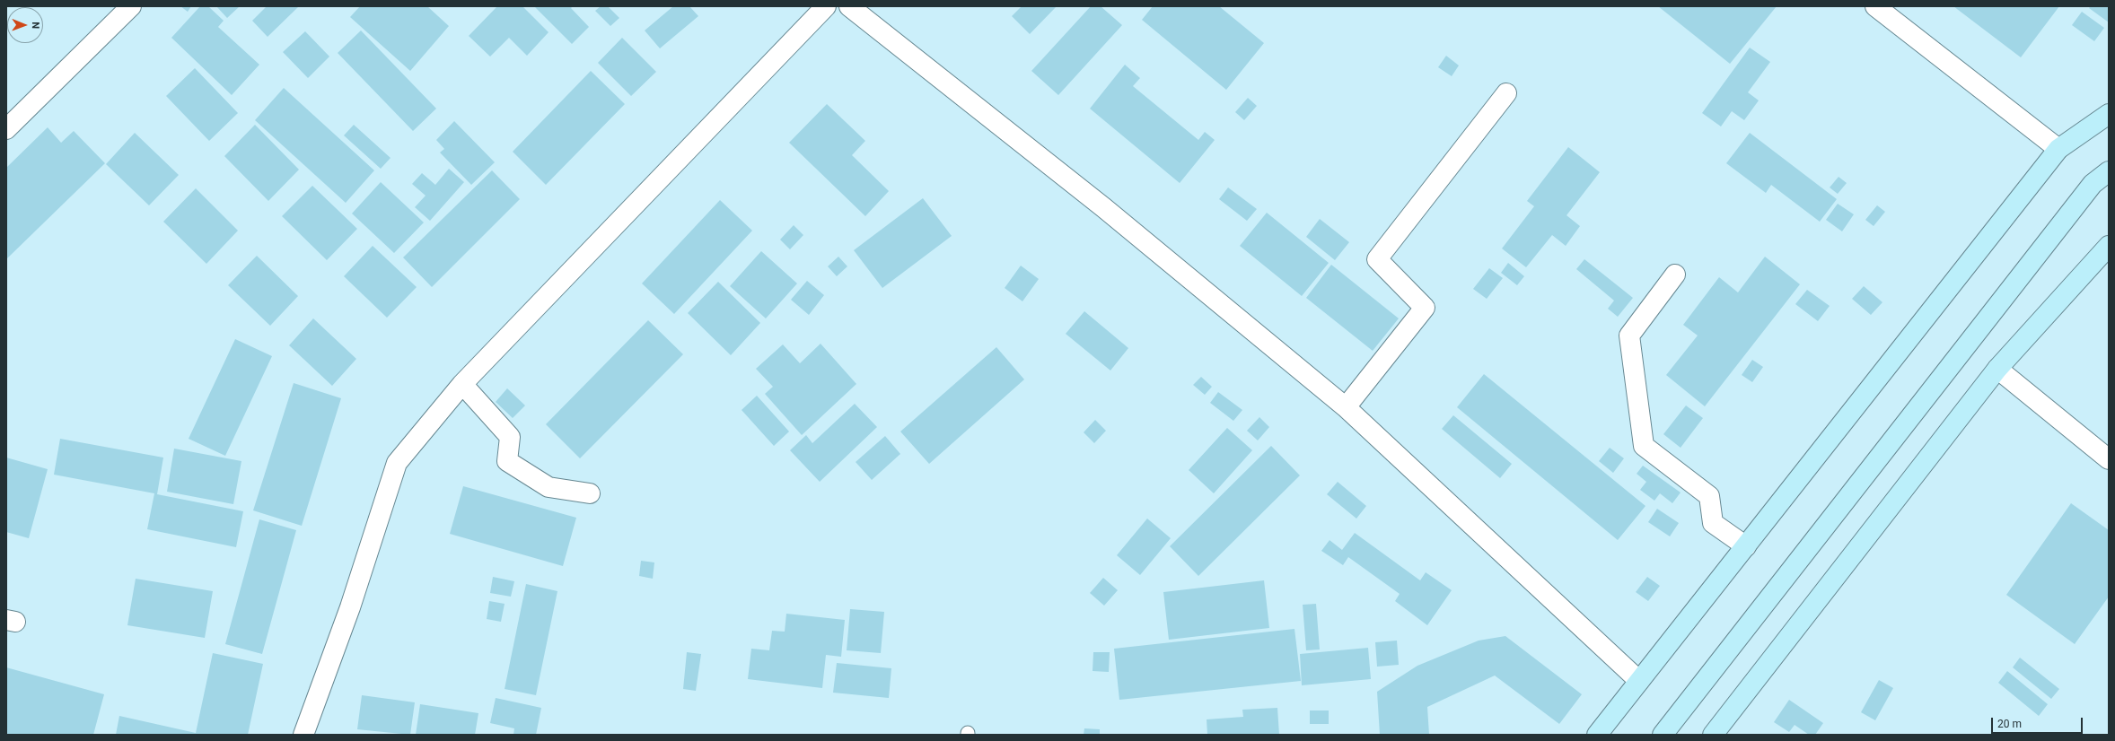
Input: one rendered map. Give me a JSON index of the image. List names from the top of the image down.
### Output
{
  "scale_bar": "20 m",
  "north": "right"
}
